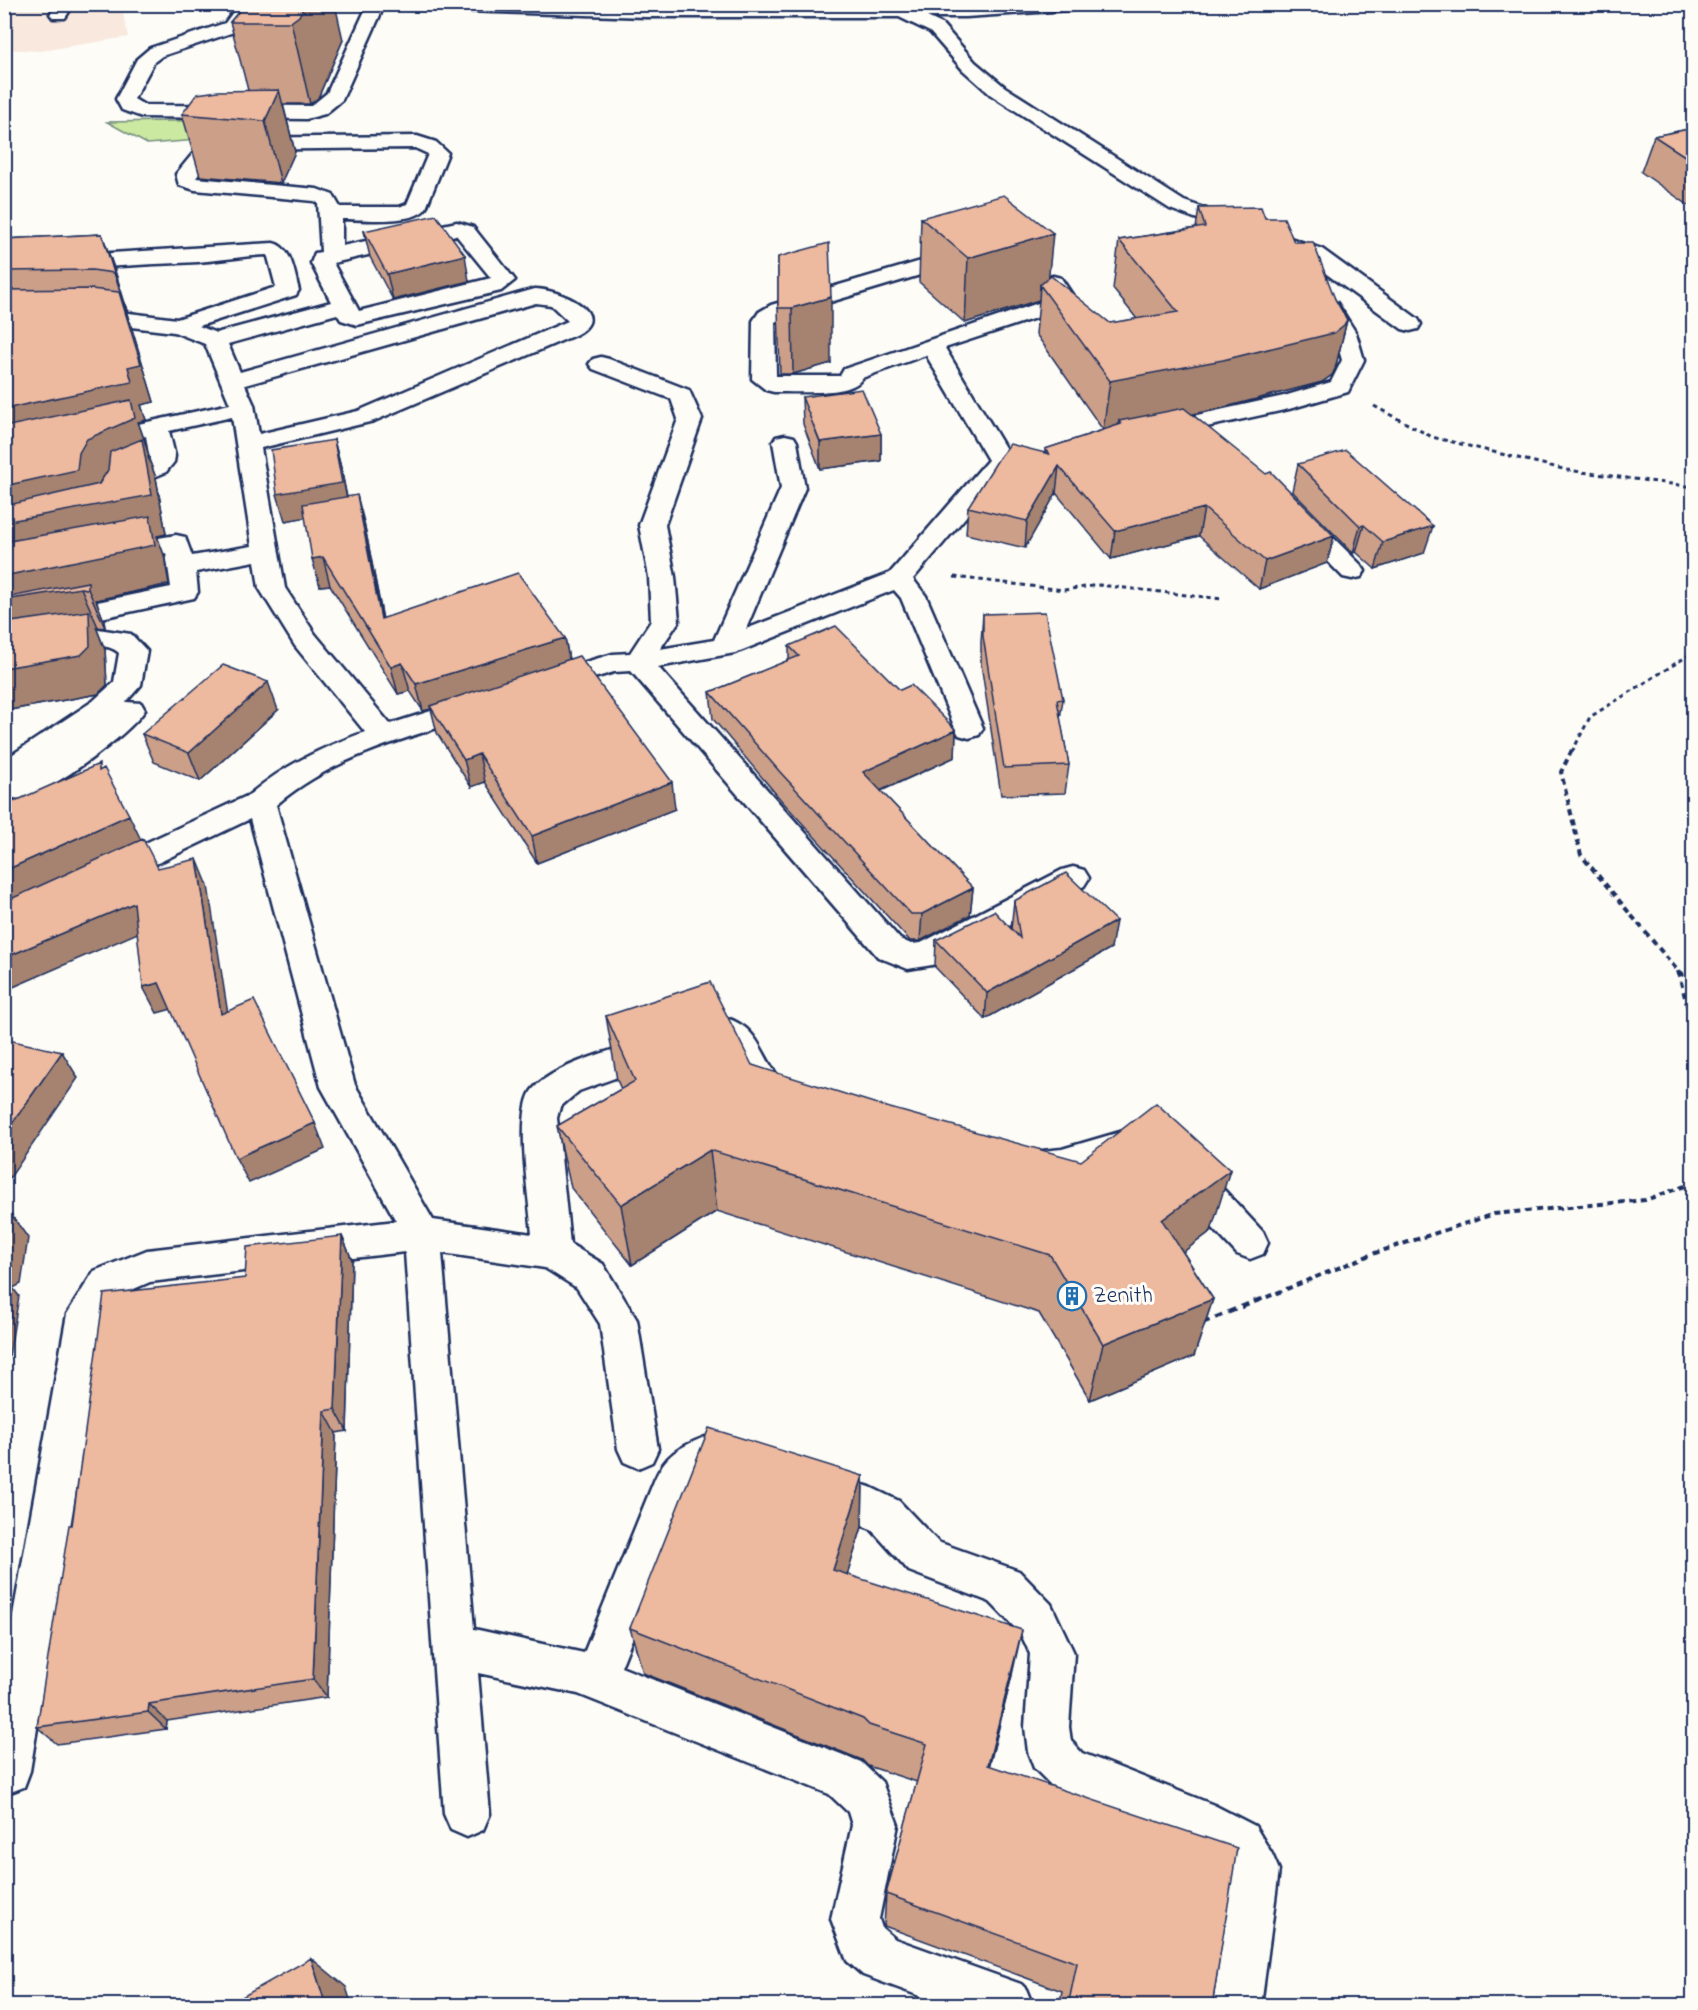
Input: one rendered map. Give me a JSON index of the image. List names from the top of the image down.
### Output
{
  "places": {
    "building": ["Zenith"]
  }
}
